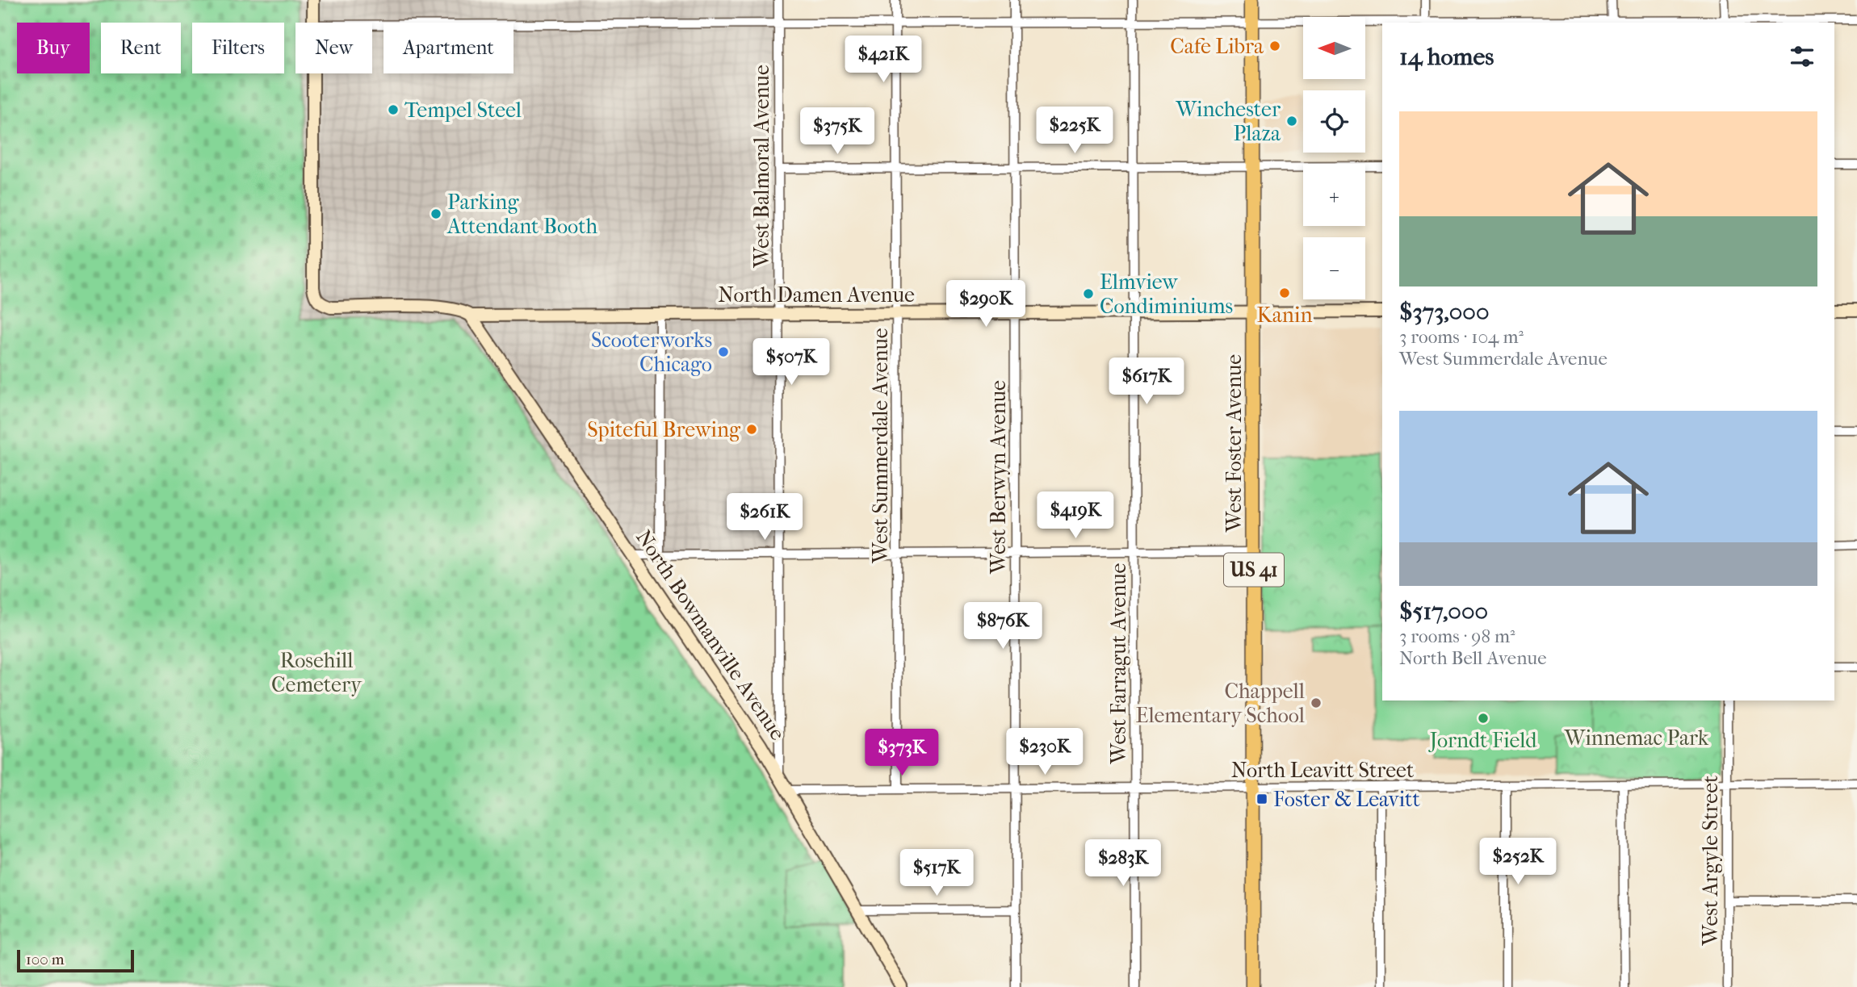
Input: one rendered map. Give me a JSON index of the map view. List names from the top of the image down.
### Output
{
  "streets": {
    "main road": ["West Foster Avenue", "US 41"],
    "street": [
      "West Balmoral Avenue",
      "North Damen Avenue",
      "West Summerdale Avenue",
      "West Berwyn Avenue",
      "North Bowmanville Avenue",
      "West Farragut Avenue",
      "North Leavitt Street",
      "West Argyle Street"
    ]
  },
  "crossings": [
    ["West Balmoral Avenue", "North Damen Avenue"],
    ["West Balmoral Avenue", "North Bowmanville Avenue"],
    ["North Damen Avenue", "West Foster Avenue"],
    ["North Damen Avenue", "West Summerdale Avenue"],
    ["North Damen Avenue", "West Berwyn Avenue"],
    ["North Damen Avenue", "North Bowmanville Avenue"],
    ["North Damen Avenue", "West Farragut Avenue"],
    ["West Foster Avenue", "North Leavitt Street"],
    ["West Summerdale Avenue", "North Leavitt Street"],
    ["West Berwyn Avenue", "North Leavitt Street"],
    ["North Bowmanville Avenue", "North Leavitt Street"],
    ["West Farragut Avenue", "North Leavitt Street"],
    ["North Leavitt Street", "West Argyle Street"]
  ],
  "parks": ["Rosehill Cemetery", "Winnemac Park"],
  "places": {
    "other": [
      "Cafe Libra",
      "Tempel Steel",
      "Winchester Plaza",
      "Parking Attendant Booth",
      "Kanin",
      "Elmview Condiminiums",
      "Scooterworks Chicago",
      "Spiteful Brewing",
      "Chappell Elementary School",
      "Jorndt Field"
    ],
    "transit": ["Foster & Leavitt"]
  },
  "scale_bar": "100 m",
  "north": "left",
  "page": {
    "map_buttons": ["+", "−"],
    "chip": [
      "Buy",
      "Rent",
      "Filters",
      "New",
      "Apartment"
    ],
    "heading": "14 homes",
    "price": [
      "$421K",
      "$225K",
      "$375K",
      "$290K",
      "$507K",
      "$617K",
      "$419K",
      "$261K",
      "$876K",
      "$230K",
      "$373K",
      "$252K",
      "$283K",
      "$517K"
    ],
    "list": [
      {
        "name": "$373,000",
        "note": "3 rooms · 104 m² · West Summerdale Avenue"
      },
      {
        "name": "$517,000",
        "note": "3 rooms · 98 m² · North Bell Avenue"
      }
    ],
    "scale": "100 m"
  }
}
